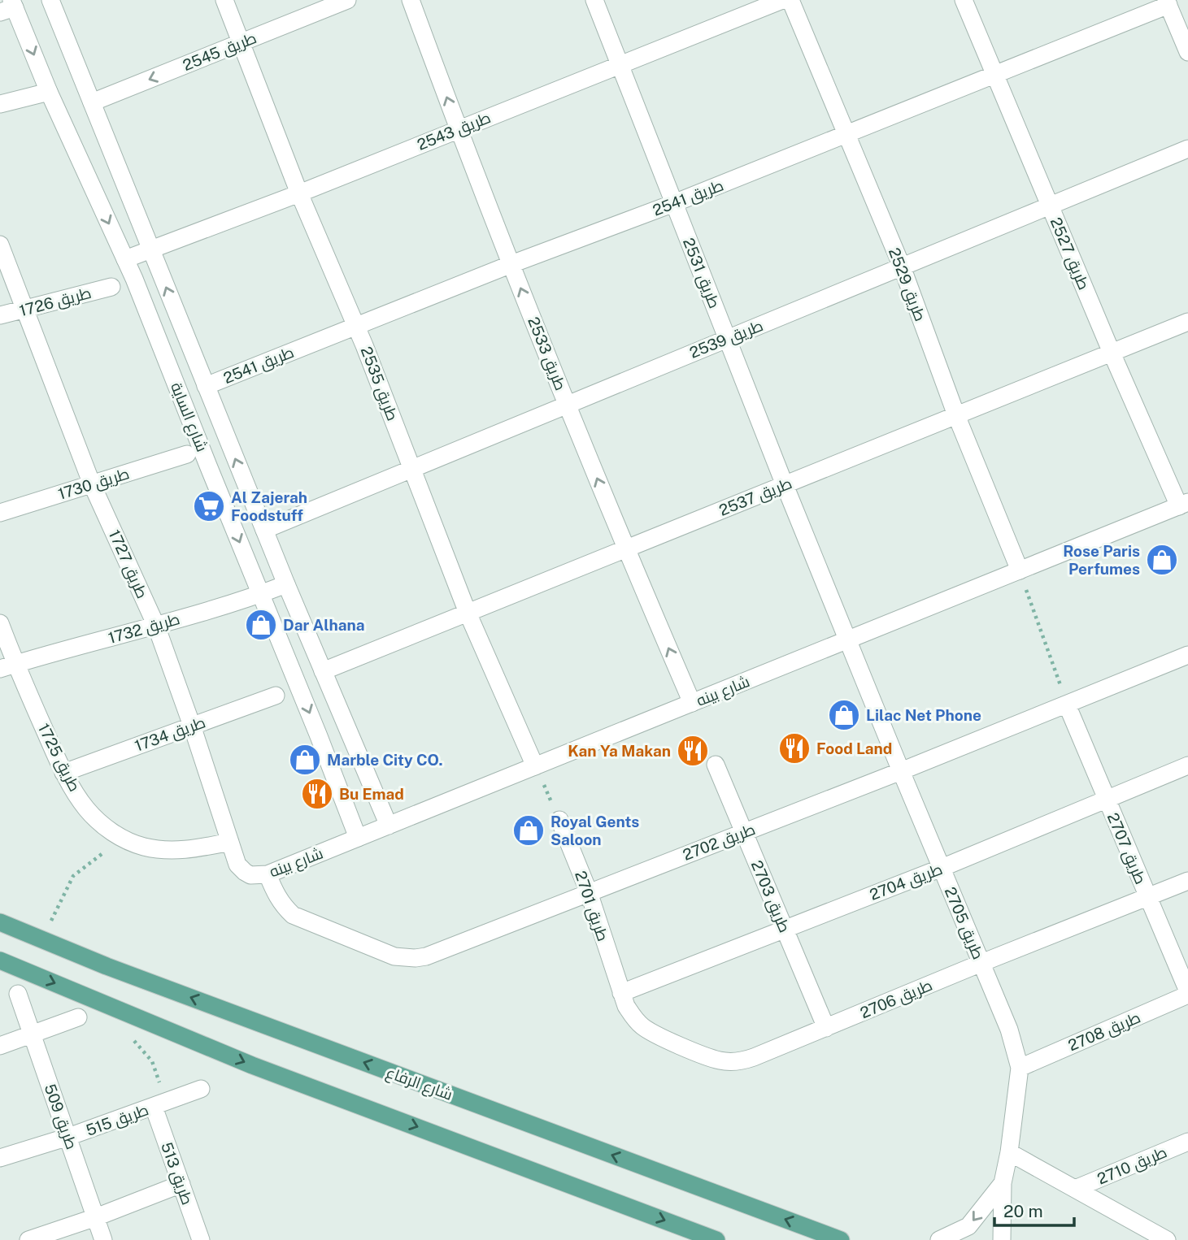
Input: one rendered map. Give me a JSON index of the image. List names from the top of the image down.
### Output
{
  "streets": {
    "main road": ["شارع الرفاع"],
    "street": [
      "طريق 2545",
      "طريق 2543",
      "طريق 2541",
      "طريق 2527",
      "طريق 2531",
      "طريق 2529",
      "طريق 1726",
      "طريق 2539",
      "طريق 2533",
      "طريق 2535",
      "شارع الساية",
      "طريق 1730",
      "طريق 2537",
      "طريق 1727",
      "طريق 1732",
      "شارع بينه",
      "طريق 1734",
      "طريق 1725",
      "طريق 2702",
      "طريق 2707",
      "طريق 2704",
      "طريق 2703",
      "طريق 2701",
      "طريق 2705",
      "طريق 2706",
      "طريق 2708",
      "طريق 509",
      "طريق 515",
      "طريق 2710",
      "طريق 513"
    ]
  },
  "crossings": [
    ["طريق 2545", "طريق 2535"],
    ["طريق 2545", "شارع الساية"],
    ["طريق 2543", "طريق 2531"],
    ["طريق 2543", "طريق 2533"],
    ["طريق 2543", "طريق 2535"],
    ["طريق 2543", "شارع الساية"],
    ["طريق 2541", "طريق 2527"],
    ["طريق 2541", "طريق 2531"],
    ["طريق 2541", "طريق 2529"],
    ["طريق 2541", "طريق 2533"],
    ["طريق 2541", "طريق 2535"],
    ["طريق 2541", "شارع الساية"],
    ["طريق 2527", "طريق 2539"],
    ["طريق 2527", "طريق 2537"],
    ["طريق 2527", "شارع بينه"],
    ["طريق 2531", "طريق 2539"],
    ["طريق 2531", "طريق 2537"],
    ["طريق 2531", "شارع بينه"],
    ["طريق 2531", "طريق 2705"],
    ["طريق 2529", "طريق 2539"],
    ["طريق 2529", "طريق 2537"],
    ["طريق 2529", "شارع بينه"],
    ["طريق 1726", "طريق 1727"],
    ["طريق 2539", "طريق 2533"],
    ["طريق 2539", "طريق 2535"],
    ["طريق 2539", "شارع الساية"],
    ["طريق 2533", "طريق 2537"],
    ["طريق 2533", "شارع بينه"],
    ["طريق 2535", "طريق 2537"],
    ["طريق 2535", "شارع بينه"],
    ["شارع الساية", "طريق 2537"],
    ["شارع الساية", "طريق 1732"],
    ["شارع الساية", "شارع بينه"],
    ["طريق 1730", "طريق 1727"],
    ["طريق 1727", "طريق 1732"],
    ["طريق 1727", "شارع بينه"],
    ["طريق 1727", "طريق 1734"],
    ["طريق 1727", "طريق 1725"],
    ["طريق 1727", "طريق 2702"],
    ["طريق 1732", "طريق 1725"],
    ["شارع بينه", "طريق 2702"],
    ["شارع بينه", "طريق 2705"],
    ["طريق 1734", "طريق 1725"],
    ["طريق 2702", "طريق 2707"],
    ["طريق 2702", "طريق 2703"],
    ["طريق 2702", "طريق 2701"],
    ["طريق 2702", "طريق 2705"],
    ["طريق 2707", "طريق 2704"],
    ["طريق 2707", "طريق 2706"],
    ["طريق 2707", "طريق 2708"],
    ["طريق 2704", "طريق 2703"],
    ["طريق 2704", "طريق 2701"],
    ["طريق 2704", "طريق 2705"],
    ["طريق 2704", "طريق 2706"],
    ["طريق 2703", "طريق 2706"],
    ["طريق 2701", "طريق 2706"],
    ["طريق 2705", "طريق 2706"],
    ["طريق 2705", "طريق 2708"],
    ["طريق 509", "طريق 515"],
    ["طريق 515", "طريق 513"]
  ],
  "one_way": ["طريق 2545", "طريق 2533"],
  "places": {
    "supermarket": ["Al Zajerah Foodstuff"],
    "shop": [
      "Rose Paris Perfumes",
      "Dar Alhana",
      "Lilac Net Phone",
      "Marble City CO.",
      "Royal Gents Saloon"
    ],
    "restaurant": ["Food Land", "Kan Ya Makan", "Bu Emad"]
  },
  "scale_bar": "20 m"
}
